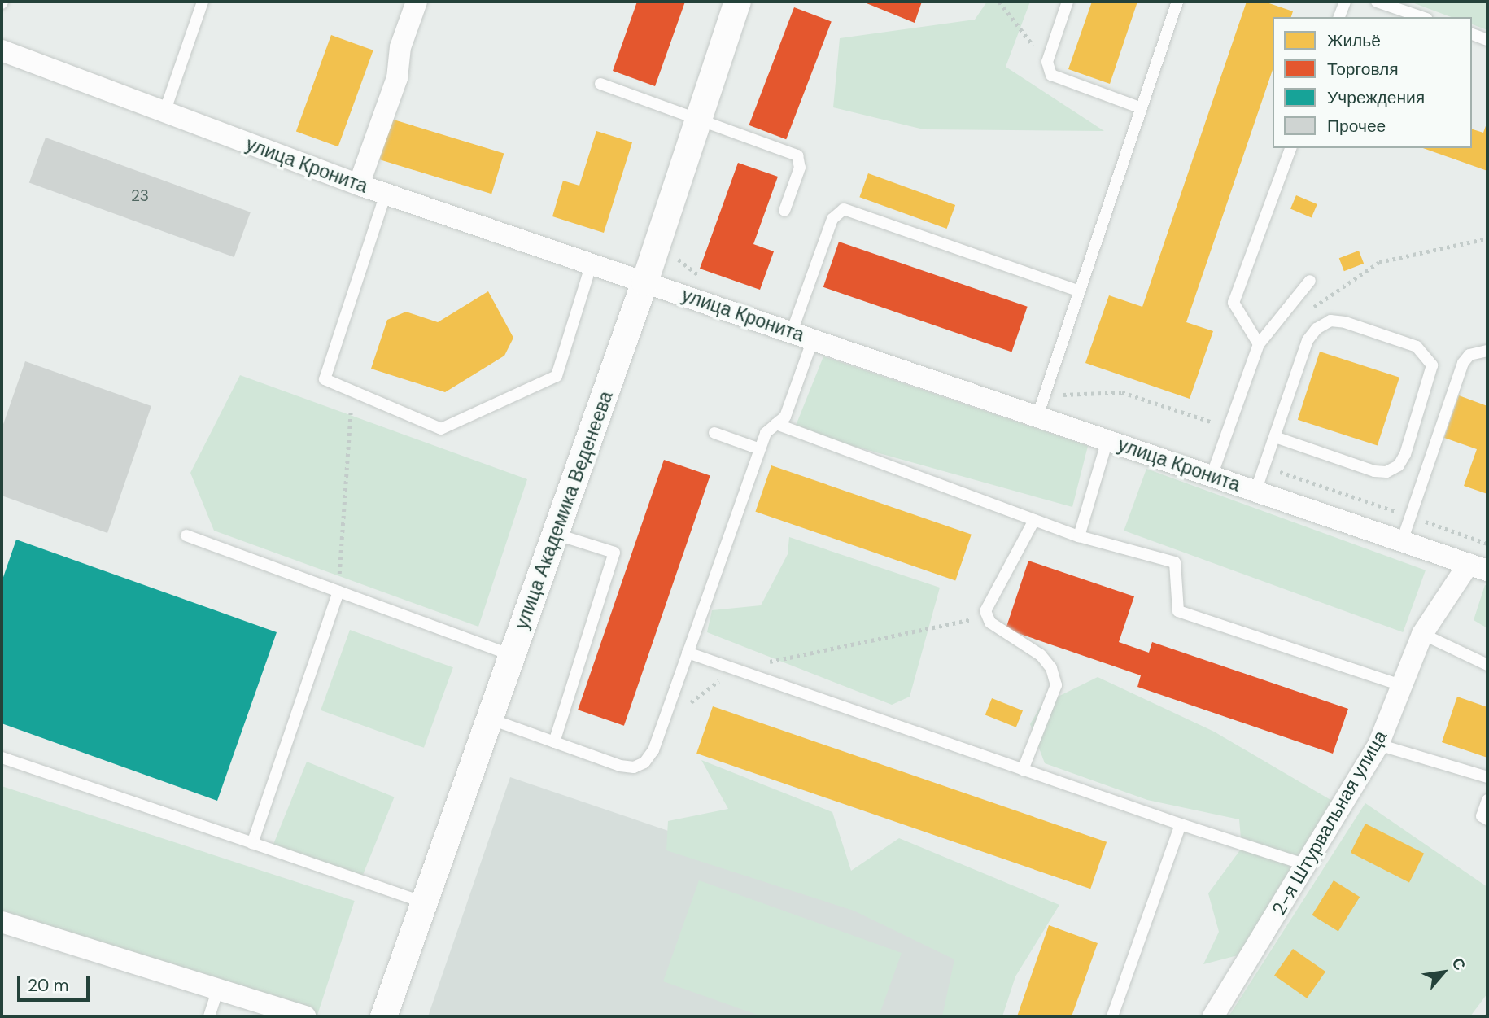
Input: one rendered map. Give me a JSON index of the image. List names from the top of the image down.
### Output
{
  "streets": {
    "street": ["улица Кронита", "улица Академика Веденеева", "2-я Штурвальная улица"]
  },
  "crossings": [
    ["улица Кронита", "улица Академика Веденеева"],
    ["улица Кронита", "2-я Штурвальная улица"]
  ],
  "house_numbers": ["23"],
  "legend": [
    "Жильё",
    "Торговля",
    "Учреждения",
    "Прочее"
  ],
  "scale_bar": "20 m",
  "north": "top right"
}
